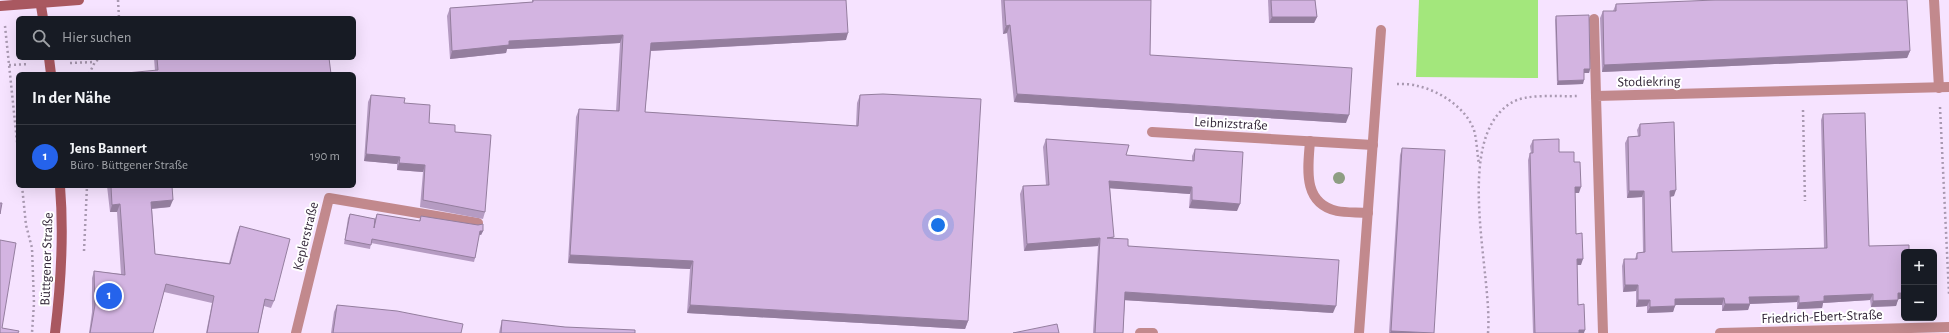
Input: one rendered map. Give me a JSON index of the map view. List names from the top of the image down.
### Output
{
  "streets": {
    "main road": ["Büttgener Straße"],
    "street": [
      "Stodiekring",
      "Leibnizstraße",
      "Keplerstraße",
      "Friedrich-Ebert-Straße"
    ]
  },
  "page": {
    "search": "Hier suchen",
    "heading": "In der Nähe",
    "list": [
      {
        "mark": "1",
        "name": "Jens Bannert",
        "note": "Büro · Büttgener Straße",
        "value": "190 m"
      }
    ],
    "map_buttons": ["+", "−"],
    "pins": "1"
  }
}
